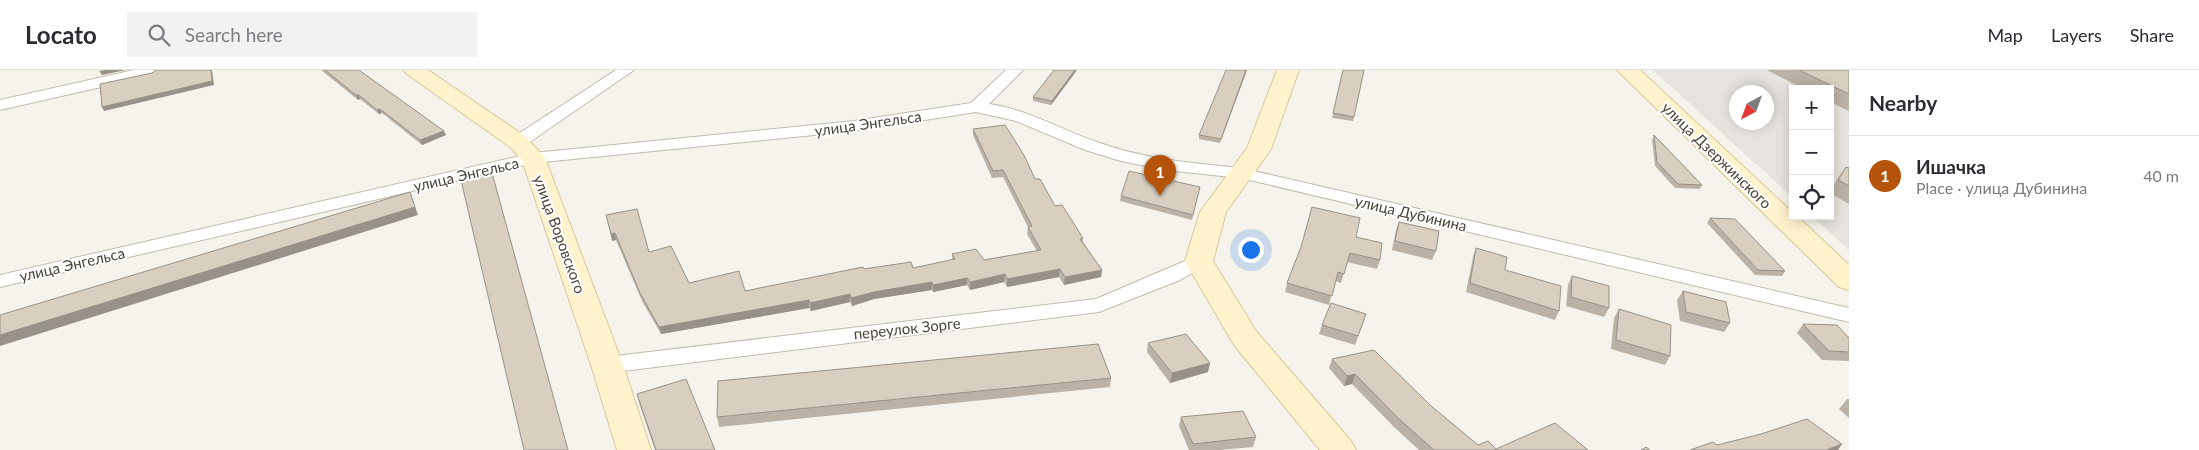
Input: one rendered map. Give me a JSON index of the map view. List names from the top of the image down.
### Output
{
  "streets": {
    "street": [
      "улица Энгельса",
      "улица Дзержинского",
      "улица Дубинина",
      "улица Воровского",
      "переулок Зорге"
    ]
  },
  "crossings": [
    ["улица Энгельса", "улица Дубинина"],
    ["улица Энгельса", "улица Воровского"],
    ["улица Воровского", "переулок Зорге"]
  ],
  "north": "bottom left",
  "page": {
    "header": "Locato",
    "search": "Search here",
    "nav": ["Map", "Layers", "Share"],
    "heading": "Nearby",
    "map_buttons": ["+", "−"],
    "list": [
      {
        "mark": "1",
        "name": "Ишачка",
        "note": "Place · улица Дубинина",
        "value": "40 m"
      }
    ],
    "pins": "1"
  }
}
